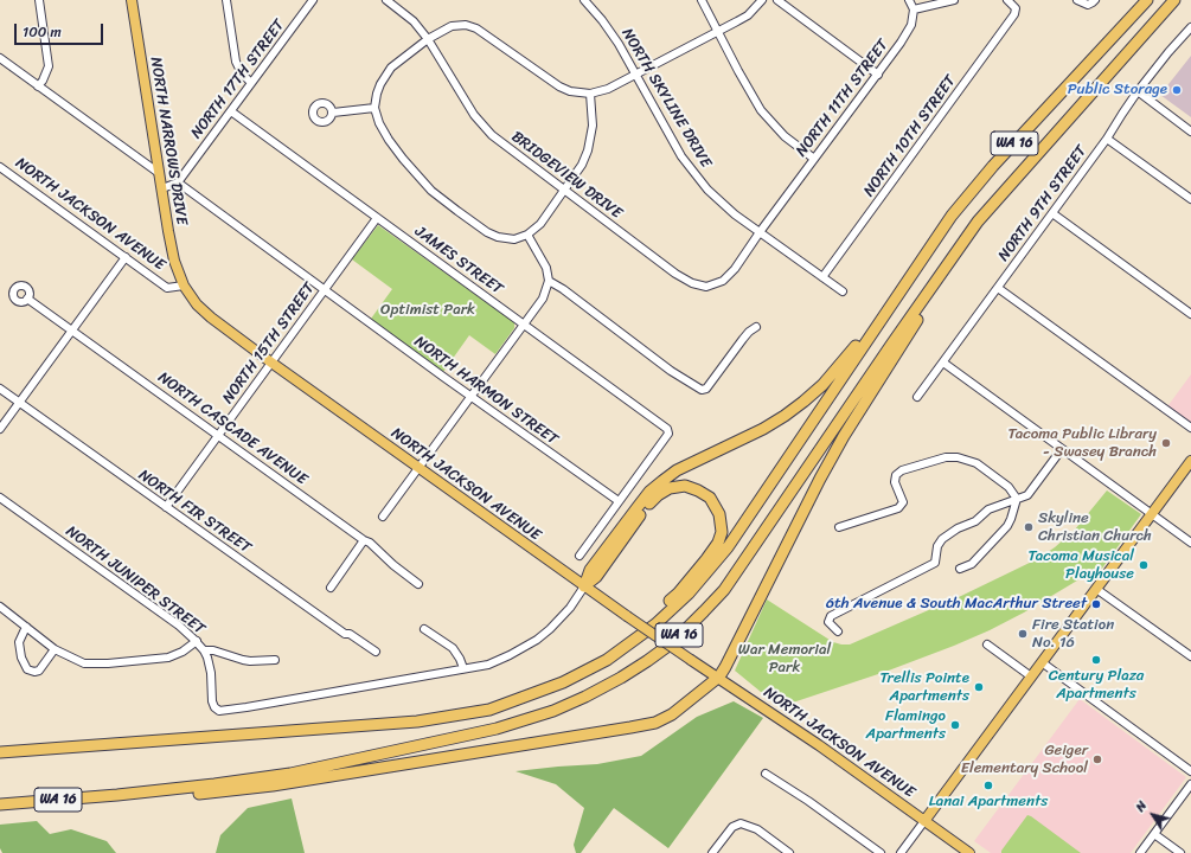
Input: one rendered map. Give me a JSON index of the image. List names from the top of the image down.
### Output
{
  "streets": {
    "highway": ["WA 16"],
    "main road": ["NORTH NARROWS DRIVE", "NORTH JACKSON AVENUE"],
    "street": [
      "NORTH 17TH STREET",
      "NORTH SKYLINE DRIVE",
      "NORTH 11TH STREET",
      "NORTH 10TH STREET",
      "BRIDGEVIEW DRIVE",
      "NORTH 9TH STREET",
      "JAMES STREET",
      "NORTH 15TH STREET",
      "NORTH HARMON STREET",
      "NORTH CASCADE AVENUE",
      "NORTH FIR STREET",
      "NORTH JUNIPER STREET"
    ]
  },
  "crossings": [
    ["NORTH 17TH STREET", "JAMES STREET"],
    ["NORTH 17TH STREET", "NORTH HARMON STREET"],
    ["NORTH SKYLINE DRIVE", "NORTH 11TH STREET"],
    ["NORTH SKYLINE DRIVE", "NORTH 10TH STREET"],
    ["NORTH SKYLINE DRIVE", "BRIDGEVIEW DRIVE"],
    ["NORTH 11TH STREET", "BRIDGEVIEW DRIVE"],
    ["NORTH NARROWS DRIVE", "NORTH JACKSON AVENUE"],
    ["NORTH JACKSON AVENUE", "NORTH 15TH STREET"],
    ["JAMES STREET", "NORTH 15TH STREET"],
    ["JAMES STREET", "NORTH HARMON STREET"],
    ["NORTH 15TH STREET", "NORTH HARMON STREET"],
    ["NORTH 15TH STREET", "NORTH CASCADE AVENUE"],
    ["NORTH 15TH STREET", "NORTH FIR STREET"]
  ],
  "parks": ["Optimist Park", "War Memorial Park"],
  "places": [
    "Public Storage",
    "Tacoma Public Library - Swasey Branch",
    "Skyline Christian Church",
    "Tacoma Musical Playhouse",
    "6th Avenue & South MacArthur Street",
    "Fire Station No. 16",
    "Century Plaza Apartments",
    "Trellis Pointe Apartments",
    "Flamingo Apartments",
    "Geiger Elementary School",
    "Lanai Apartments"
  ],
  "scale_bar": "100 m",
  "north": "top left"
}
